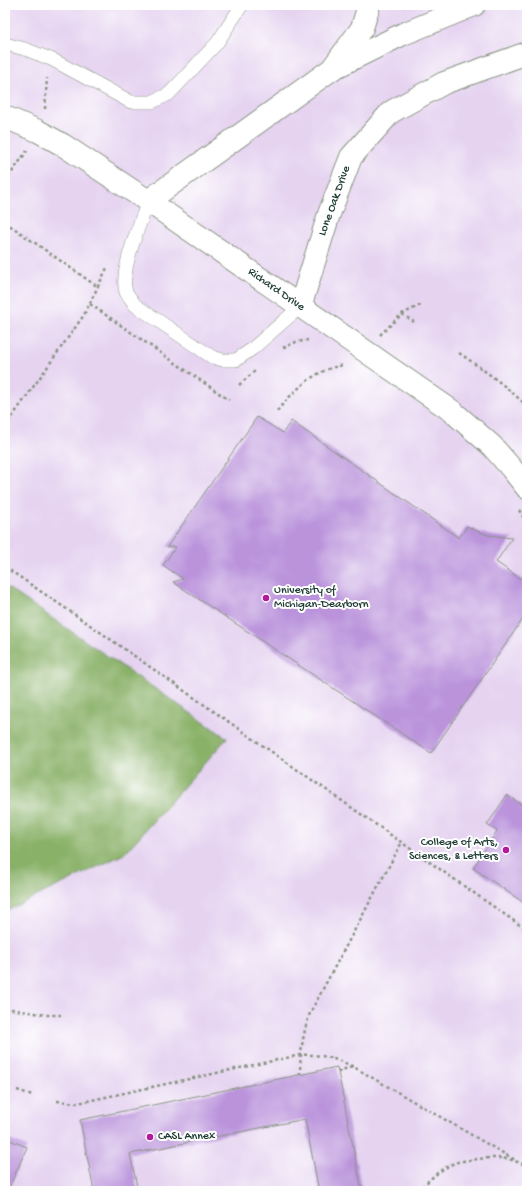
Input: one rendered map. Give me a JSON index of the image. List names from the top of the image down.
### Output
{
  "streets": {
    "street": ["Lone Oak Drive", "Richard Drive"]
  },
  "crossings": [
    ["Lone Oak Drive", "Richard Drive"]
  ],
  "places": ["University of Michigan-Dearborn", "College of Arts, Sciences, & Letters", "CASL Annex"]
}
